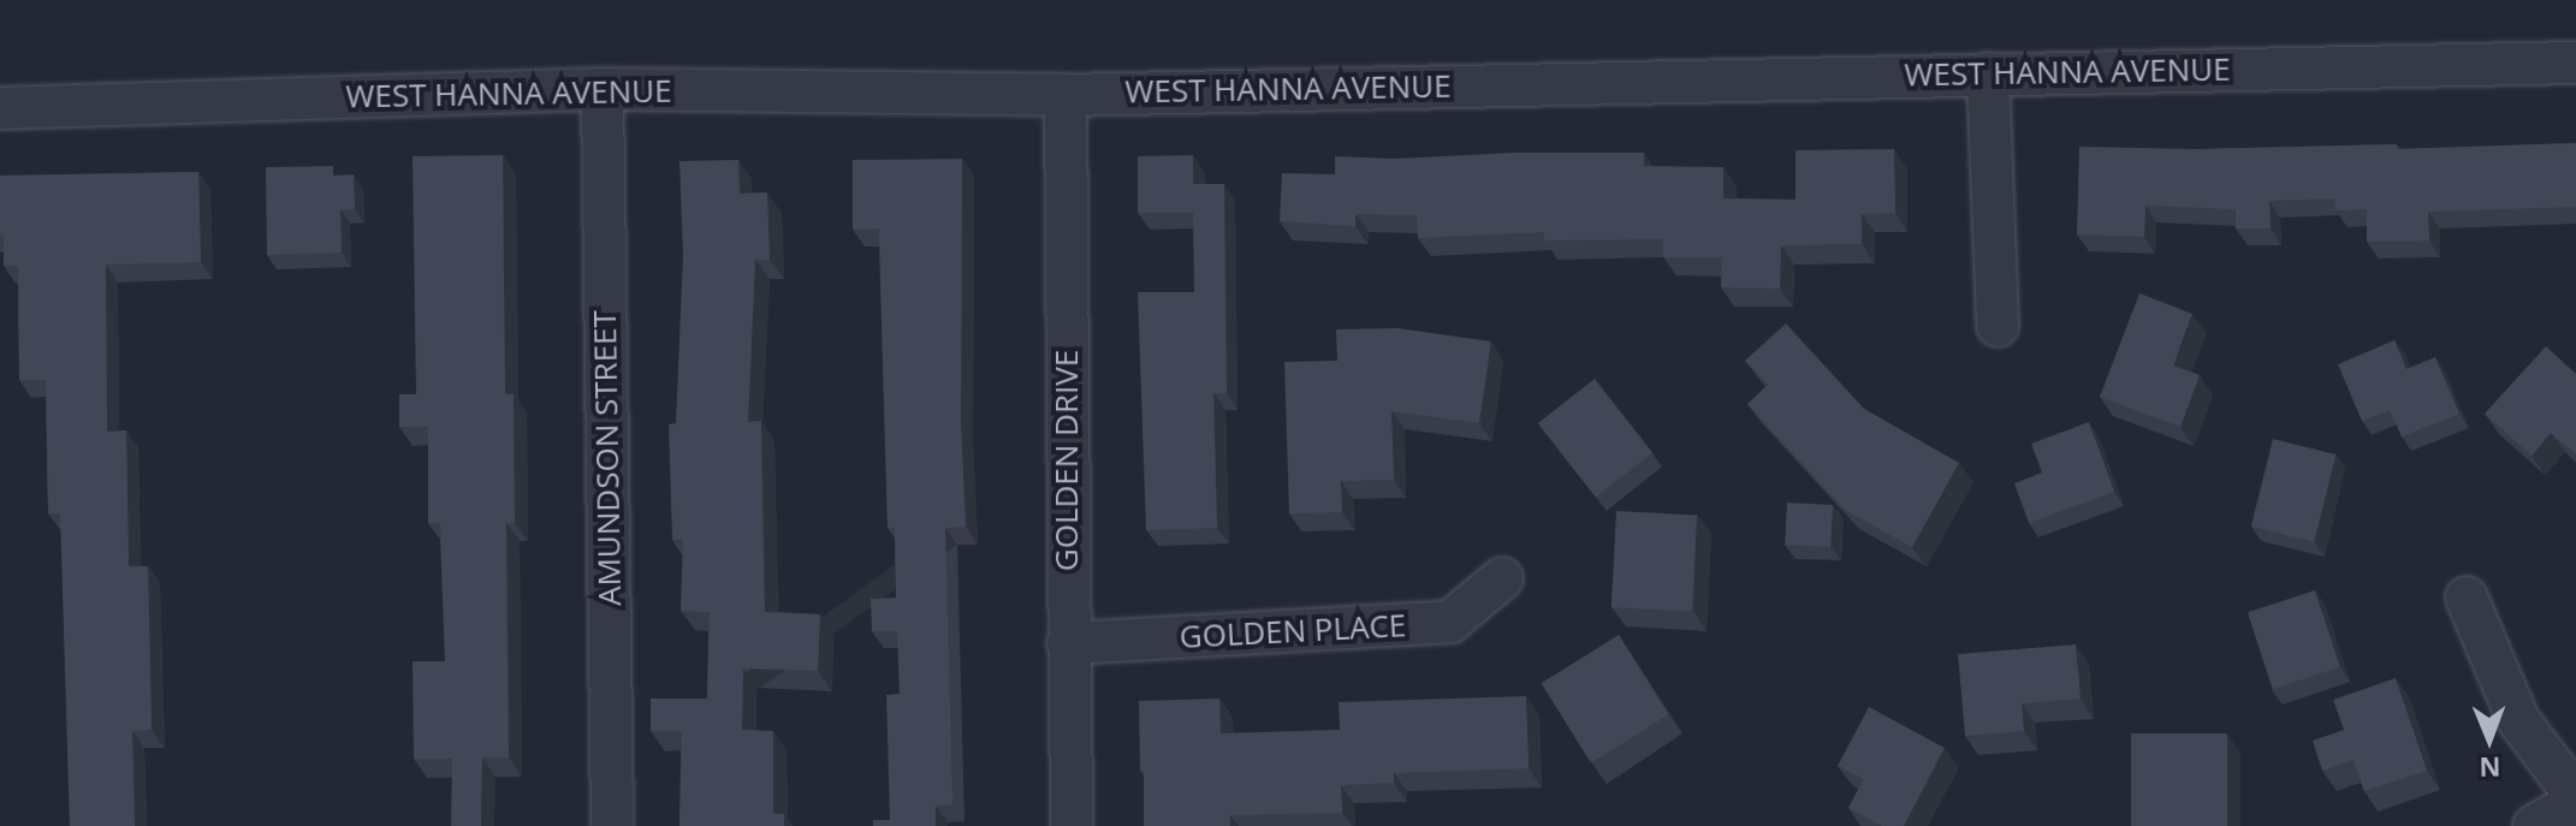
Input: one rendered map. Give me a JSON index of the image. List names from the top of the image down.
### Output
{
  "streets": {
    "street": [
      "WEST HANNA AVENUE",
      "AMUNDSON STREET",
      "GOLDEN DRIVE",
      "GOLDEN PLACE"
    ]
  },
  "crossings": [
    ["WEST HANNA AVENUE", "AMUNDSON STREET"],
    ["WEST HANNA AVENUE", "GOLDEN DRIVE"],
    ["GOLDEN DRIVE", "GOLDEN PLACE"]
  ],
  "north": "bottom"
}
